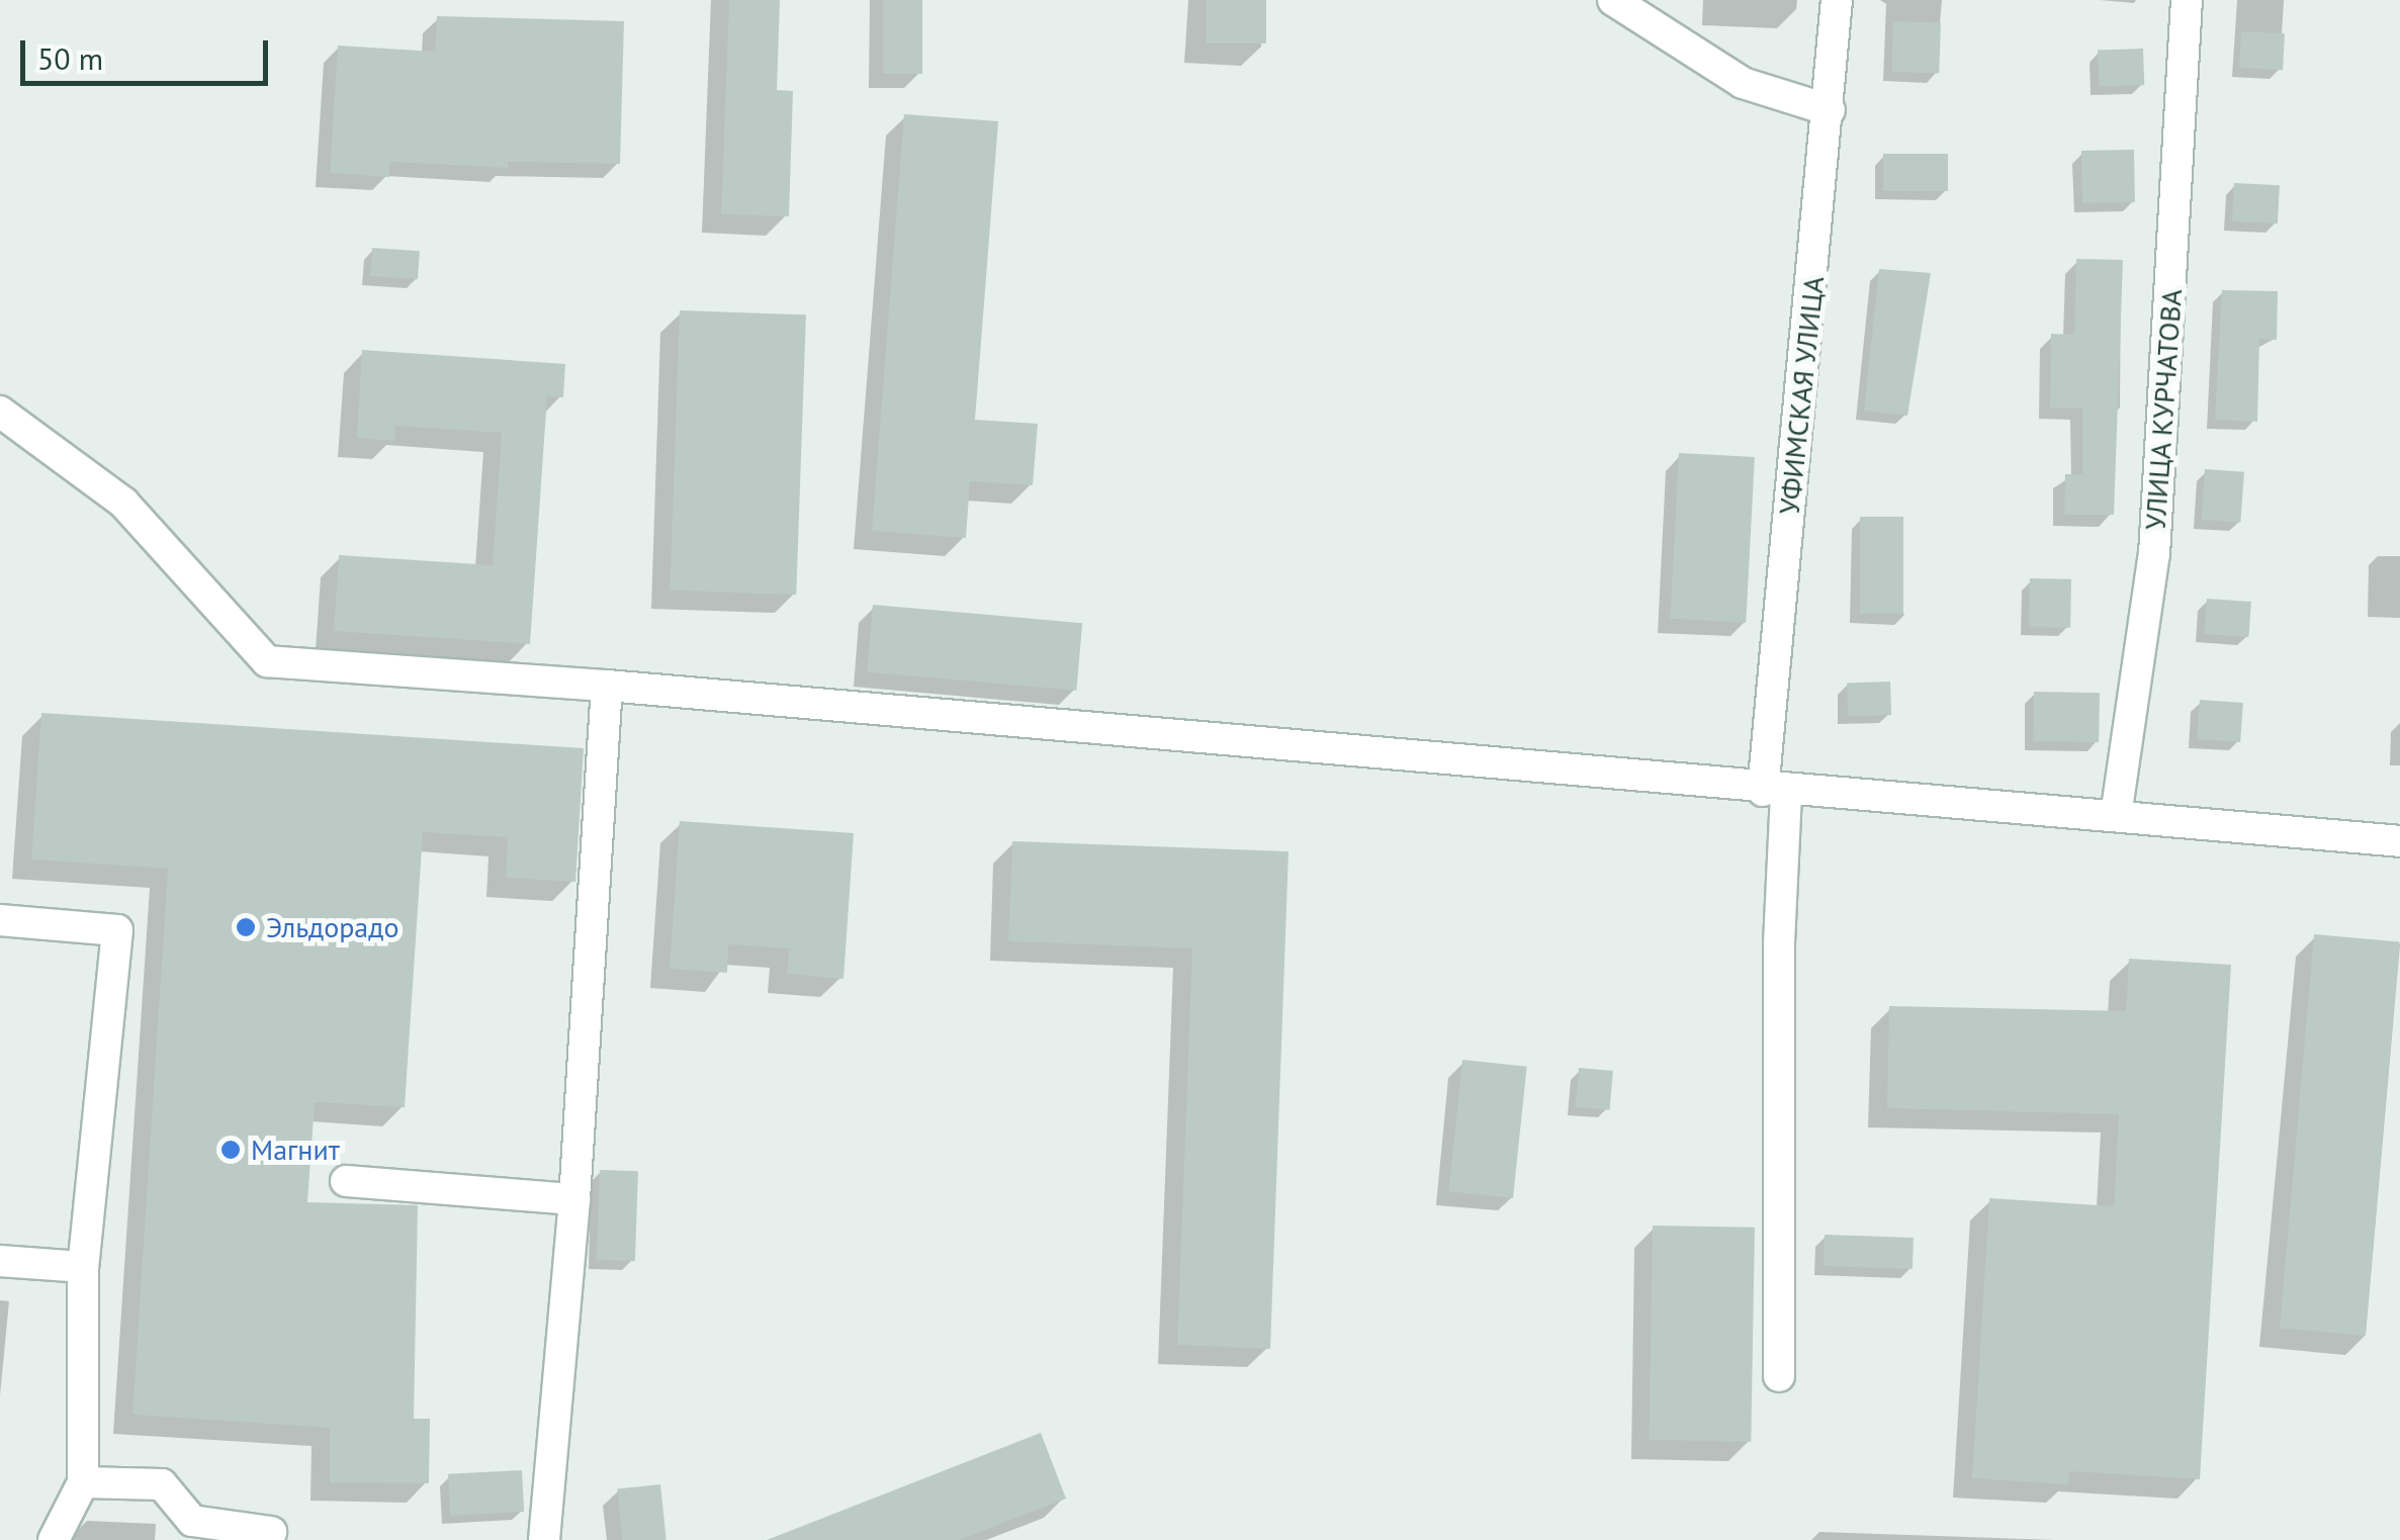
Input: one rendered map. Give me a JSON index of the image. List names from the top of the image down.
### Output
{
  "streets": {
    "street": ["УФИМСКАЯ УЛИЦА", "УЛИЦА КУРЧАТОВА"]
  },
  "places": ["Эльдорадо", "Магнит"],
  "scale_bar": "50 m"
}
